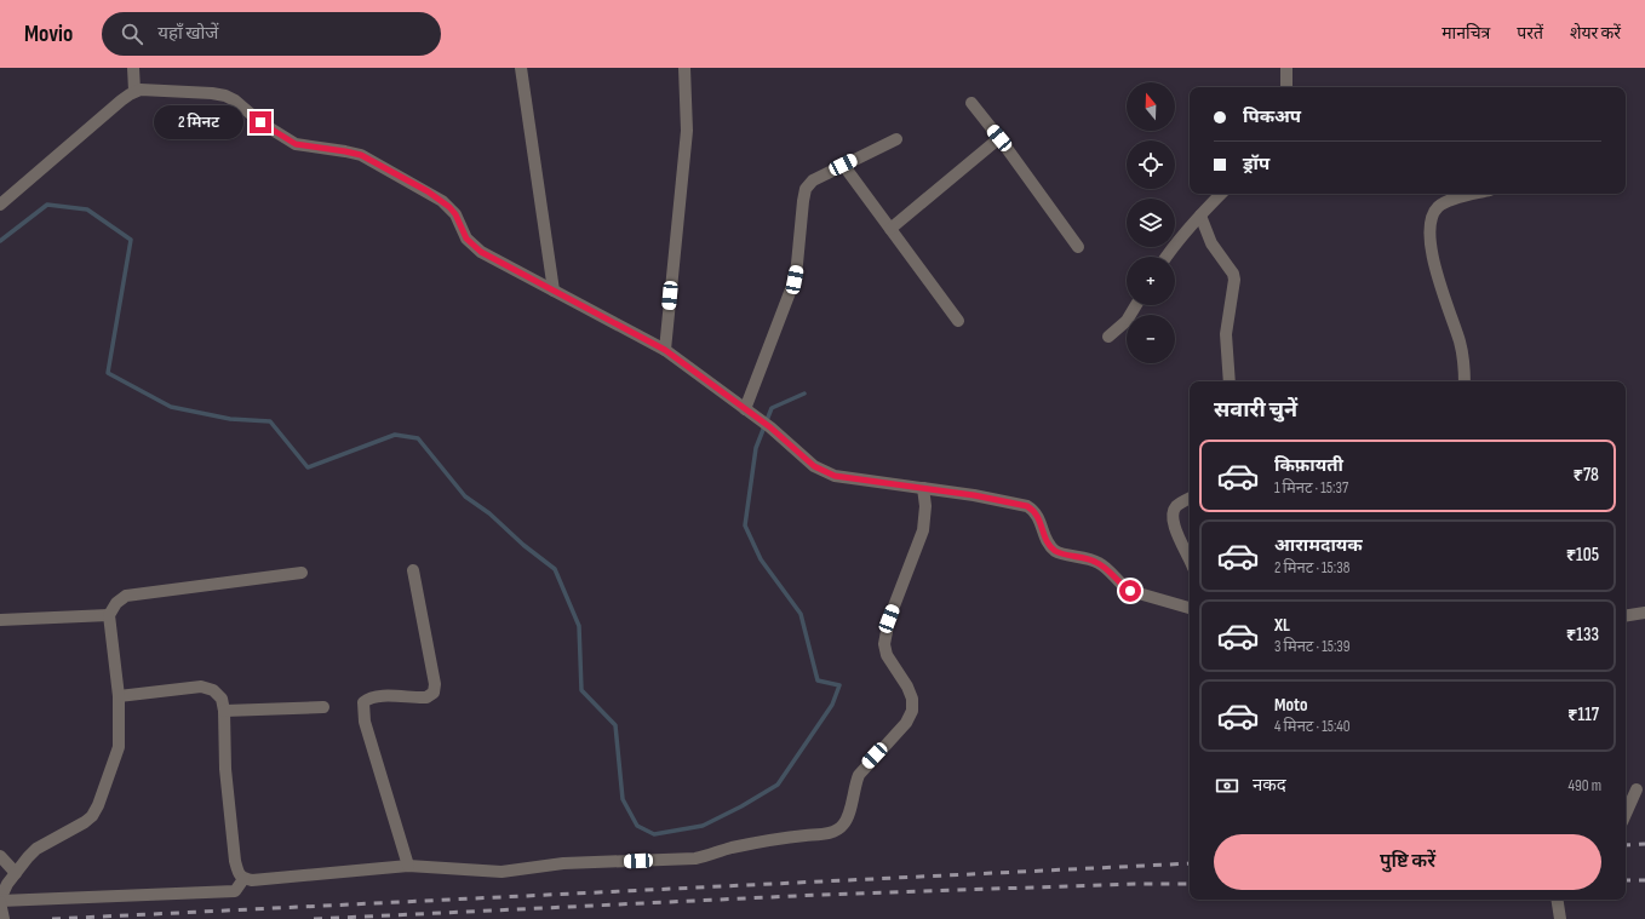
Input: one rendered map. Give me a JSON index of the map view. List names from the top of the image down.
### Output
{
  "north": "top",
  "page": {
    "header": "Movio",
    "search": "यहाँ खोजें",
    "nav": ["मानचित्र", "परतें", "शेयर करें"],
    "map_buttons": ["+", "−"],
    "banner": ["पिकअप", "ड्रॉप"],
    "bubble": "2 मिनट",
    "heading": "सवारी चुनें",
    "list": [
      {
        "name": "किफ़ायती",
        "note": "1 मिनट · 15:37",
        "value": "₹78"
      },
      {
        "name": "आरामदायक",
        "note": "2 मिनट · 15:38",
        "value": "₹105"
      },
      {
        "name": "XL",
        "note": "3 मिनट · 15:39",
        "value": "₹133"
      },
      {
        "name": "Moto",
        "note": "4 मिनट · 15:40",
        "value": "₹117"
      }
    ],
    "pay": ["नकद", "490 m"],
    "buttons": "पुष्टि करें"
  }
}
